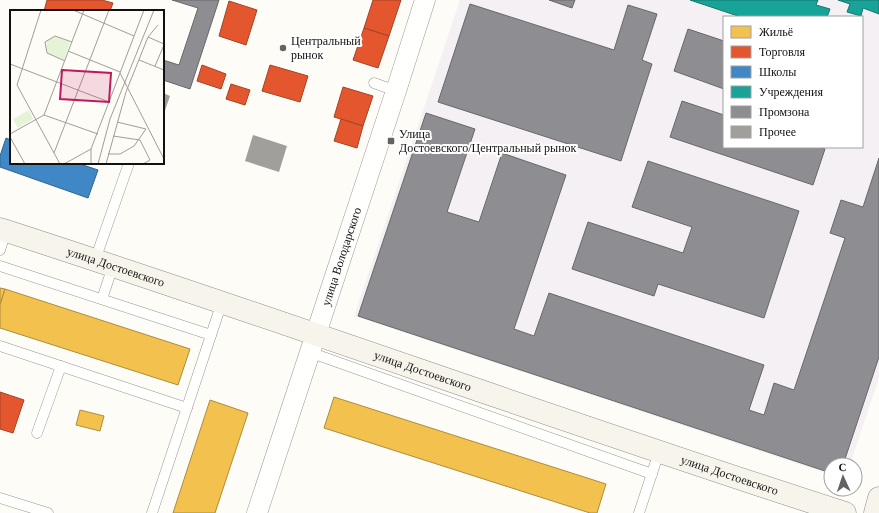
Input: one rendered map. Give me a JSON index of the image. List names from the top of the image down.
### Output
{
  "streets": {
    "street": ["улица Володарского", "улица Достоевского"]
  },
  "crossings": [
    ["улица Володарского", "улица Достоевского"]
  ],
  "places": {
    "other": ["Центральный рынок"],
    "transit": ["Улица Достоевского/Центральный рынок"]
  },
  "legend": [
    "Жильё",
    "Торговля",
    "Школы",
    "Учреждения",
    "Промзона",
    "Прочее"
  ],
  "north": "top"
}
